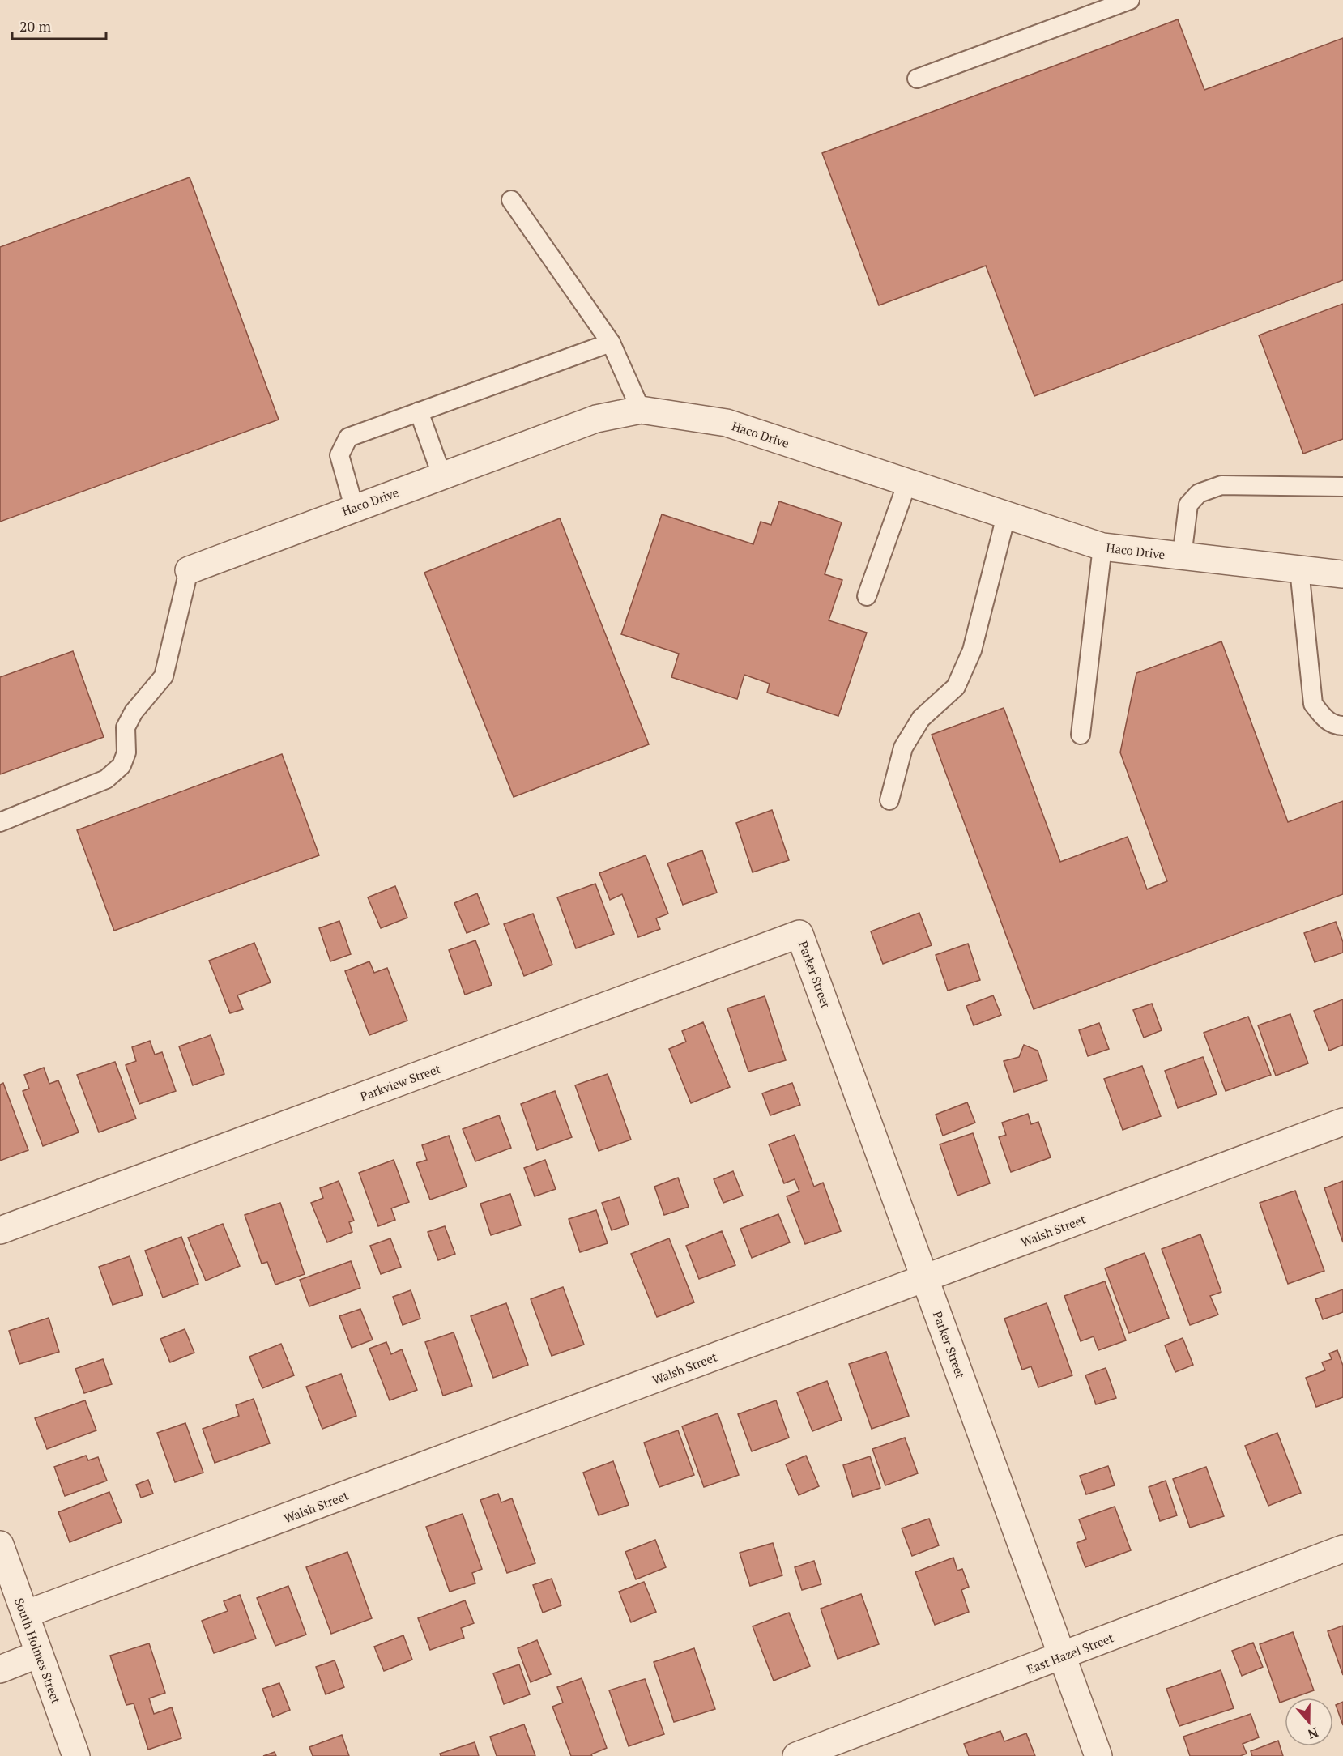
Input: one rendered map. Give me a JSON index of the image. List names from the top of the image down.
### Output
{
  "streets": {
    "street": [
      "Haco Drive",
      "Parker Street",
      "Parkview Street",
      "Walsh Street",
      "South Holmes Street",
      "East Hazel Street"
    ]
  },
  "crossings": [
    ["Parker Street", "Parkview Street"],
    ["Parker Street", "Walsh Street"],
    ["Parker Street", "East Hazel Street"],
    ["Walsh Street", "South Holmes Street"]
  ],
  "scale_bar": "20 m",
  "north": "bottom"
}
